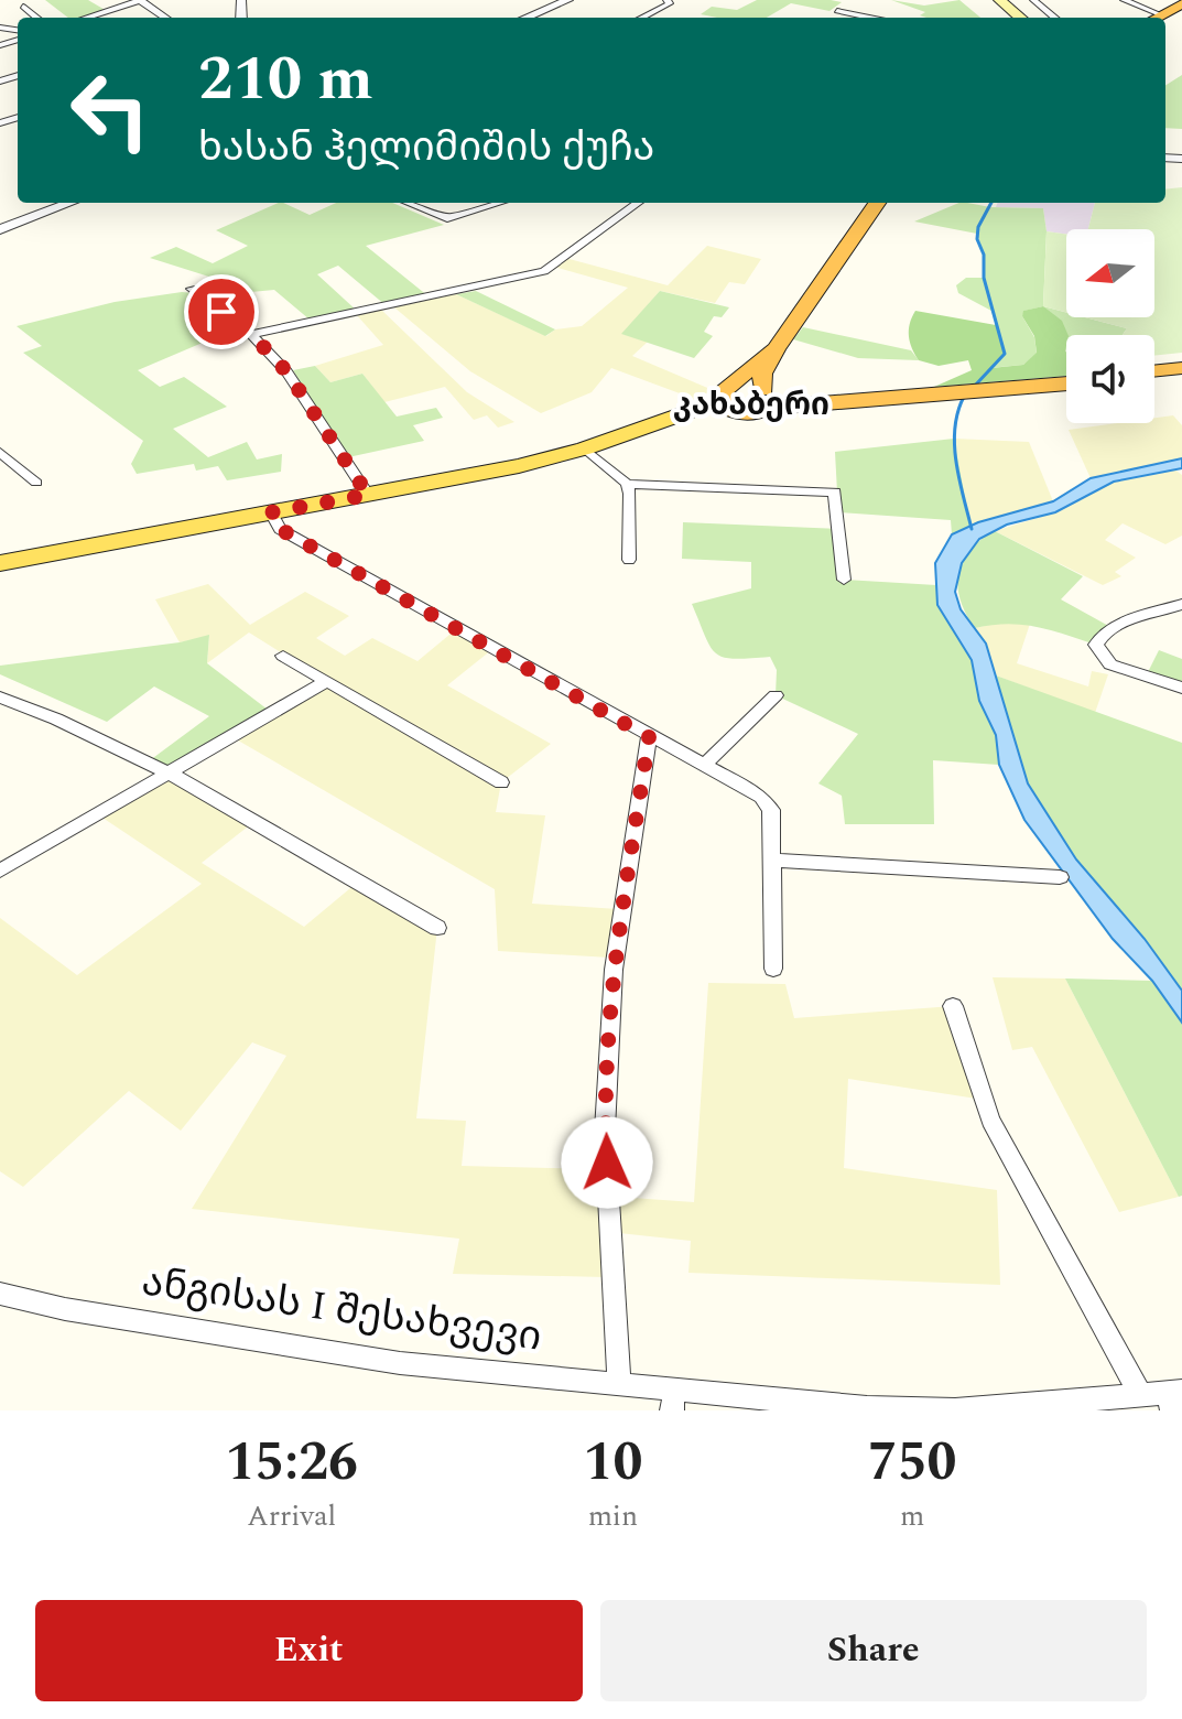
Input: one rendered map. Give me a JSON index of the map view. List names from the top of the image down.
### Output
{
  "streets": {
    "street": ["ანგისას I შესახვევი"]
  },
  "districts": ["კახაბერი"],
  "north": "left",
  "page": {
    "turn": ["210 m", "ხასან ჰელიმიშის ქუჩა"],
    "eta": [
      "15:26",
      "Arrival",
      "10",
      "min",
      "750",
      "m"
    ],
    "buttons": ["Exit", "Share"]
  }
}
